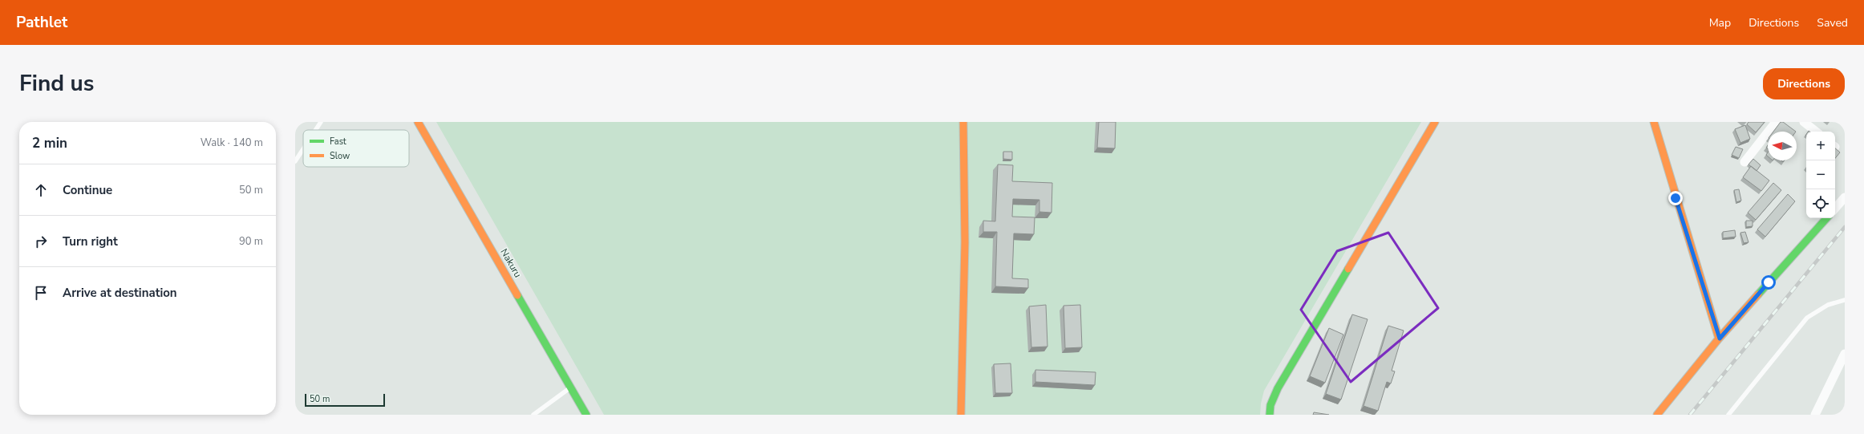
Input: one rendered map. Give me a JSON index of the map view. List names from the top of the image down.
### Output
{
  "streets": {
    "street": ["Nakuru"]
  },
  "legend": ["Fast", "Slow"],
  "scale_bar": "50 m",
  "north": "left",
  "page": {
    "header": "Pathlet",
    "nav": ["Map", "Directions", "Saved"],
    "title": "Find us",
    "buttons": "Directions",
    "heading": ["2 min", "Walk · 140 m"],
    "map_buttons": ["+", "−"],
    "list": [
      ["Continue", "50 m"],
      ["Turn right", "90 m"],
      "Arrive at destination"
    ],
    "scale": "50 m"
  }
}
